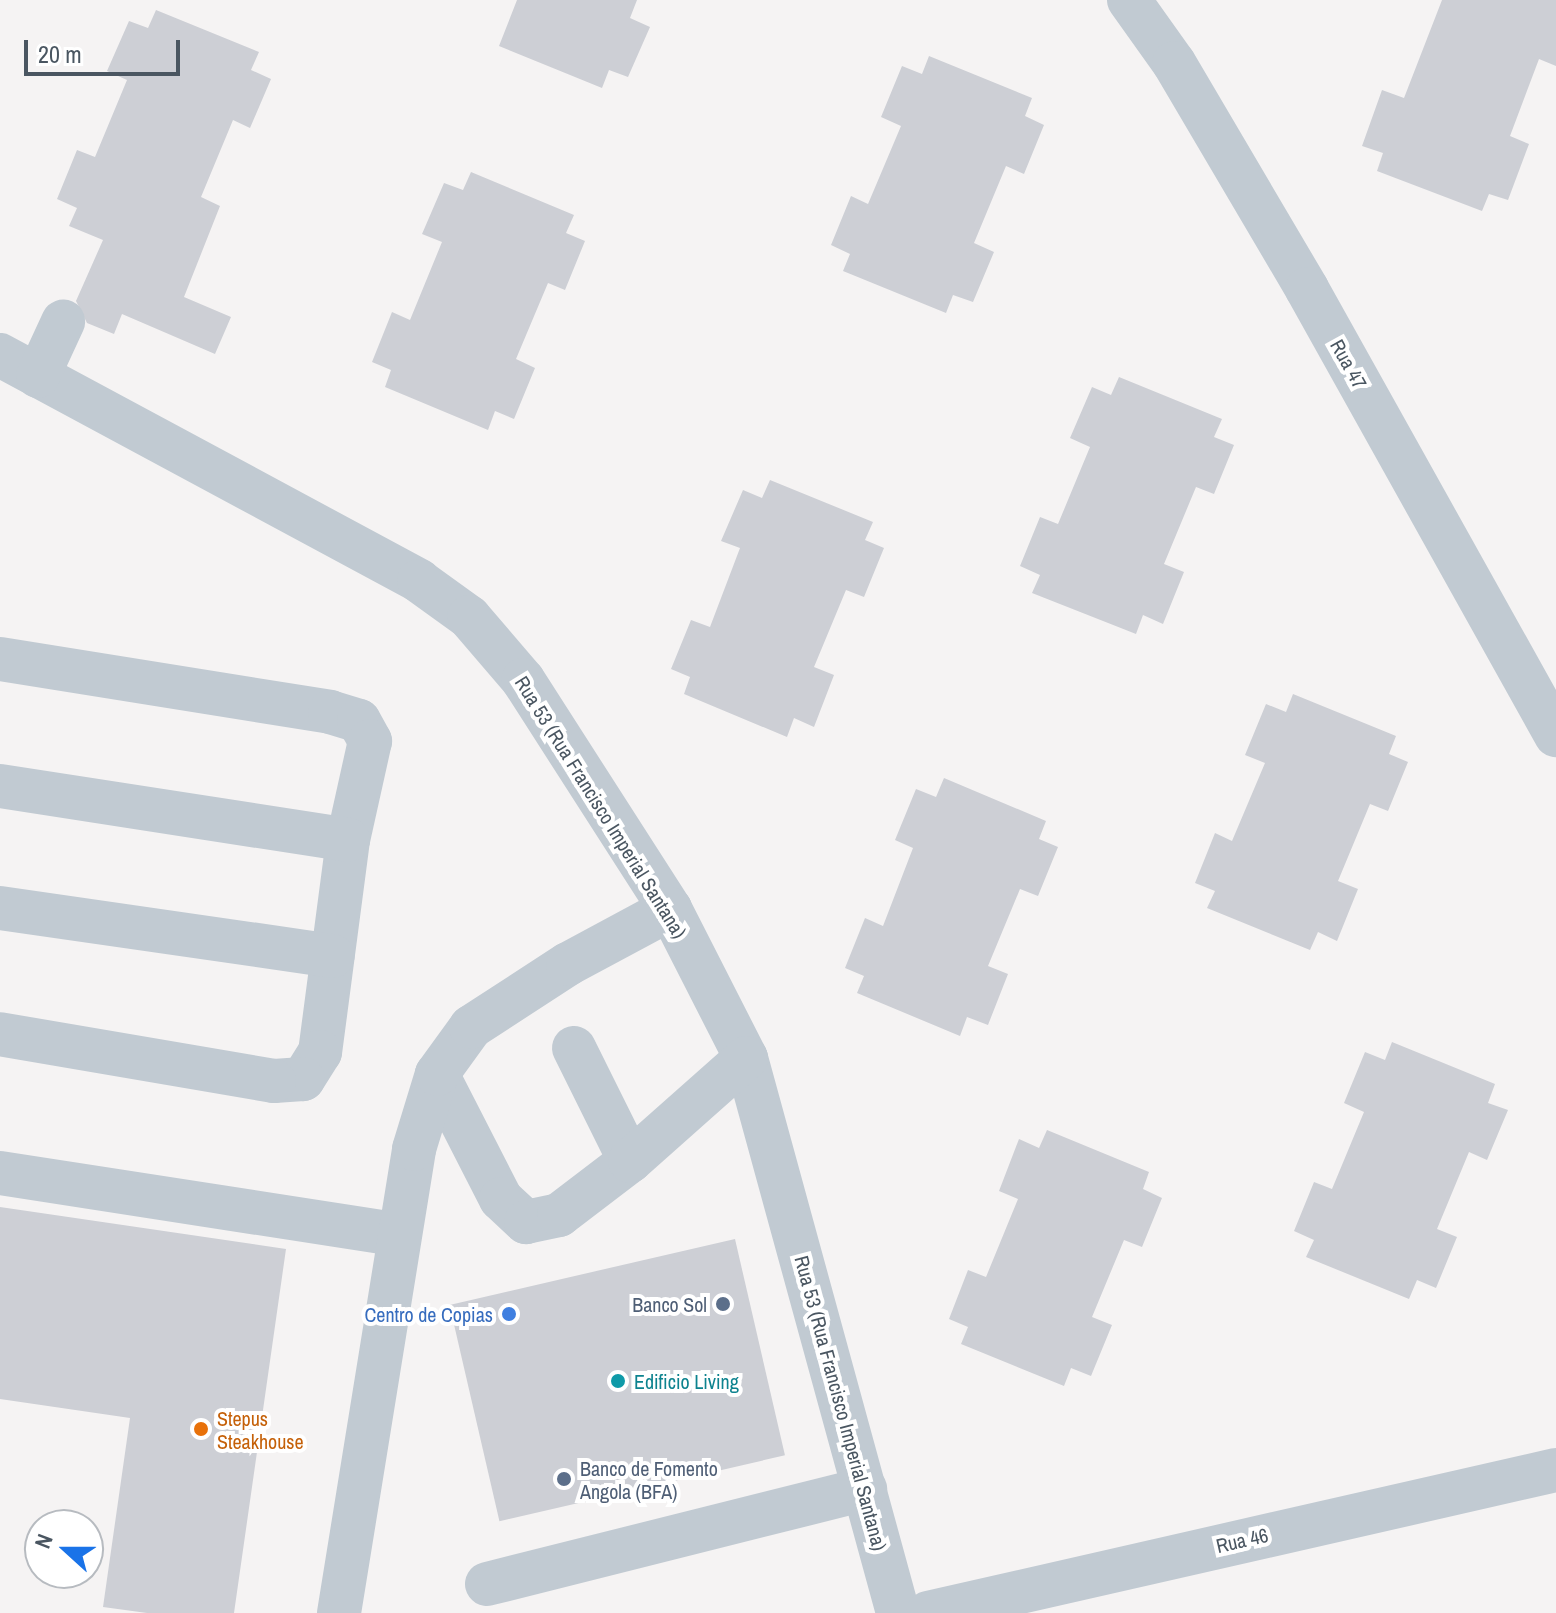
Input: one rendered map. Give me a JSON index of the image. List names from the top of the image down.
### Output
{
  "streets": {
    "street": ["Rua 47", "Rua 53 (Rua Francisco Imperial Santana)", "Rua 46"]
  },
  "places": [
    "Banco Sol",
    "Centro de Copias",
    "Edificio Living",
    "Stepus Steakhouse",
    "Banco de Fomento Angola (BFA)"
  ],
  "scale_bar": "20 m",
  "north": "left"
}
